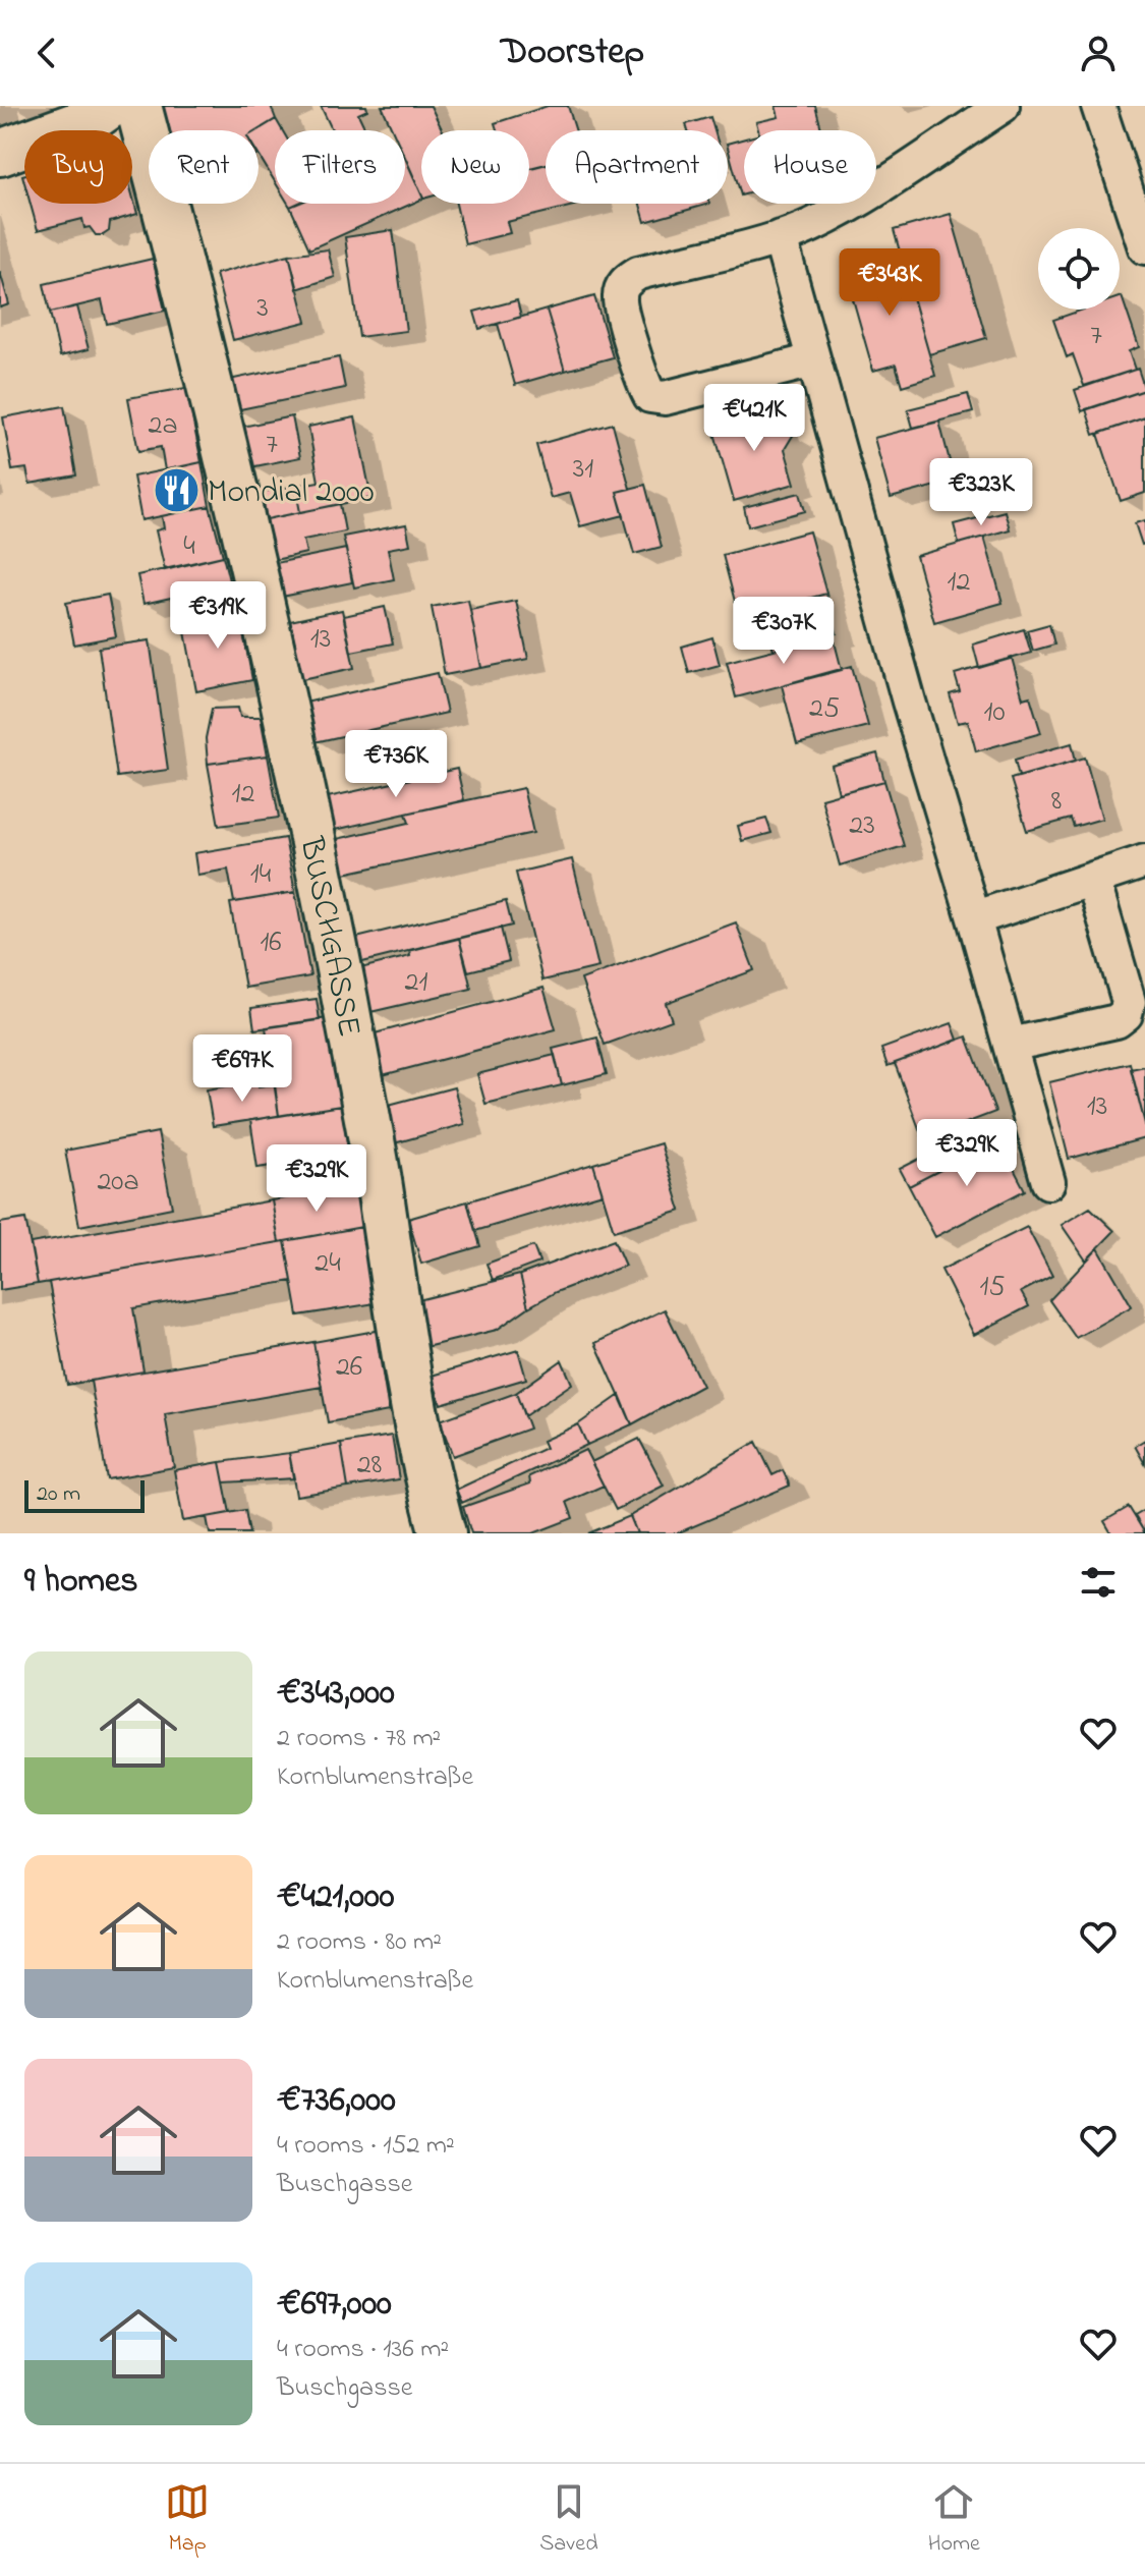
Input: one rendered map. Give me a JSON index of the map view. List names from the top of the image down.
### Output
{
  "streets": {
    "street": ["BUSCHGASSE"]
  },
  "places": {
    "restaurant": ["Mondial 2000"]
  },
  "house_numbers": [
    "3",
    "7",
    "2a",
    "7",
    "31",
    "4",
    "12",
    "13",
    "25",
    "10",
    "12",
    "8",
    "23",
    "14",
    "16",
    "21",
    "13",
    "20a",
    "24",
    "15",
    "26",
    "28"
  ],
  "scale_bar": "20 m",
  "page": {
    "header": "Doorstep",
    "chip": [
      "Buy",
      "Rent",
      "Filters",
      "New",
      "Apartment",
      "House"
    ],
    "price": [
      "€343K",
      "€421K",
      "€323K",
      "€319K",
      "€307K",
      "€736K",
      "€697K",
      "€329K",
      "€329K"
    ],
    "scale": "20 m",
    "heading": "9 homes",
    "list": [
      {
        "name": "€343,000",
        "note": "2 rooms · 78 m² · Kornblumenstraße"
      },
      {
        "name": "€421,000",
        "note": "2 rooms · 80 m² · Kornblumenstraße"
      },
      {
        "name": "€736,000",
        "note": "4 rooms · 152 m² · Buschgasse"
      },
      {
        "name": "€697,000",
        "note": "4 rooms · 136 m² · Buschgasse"
      }
    ],
    "tabs": ["Map", "Saved", "Home"]
  }
}
